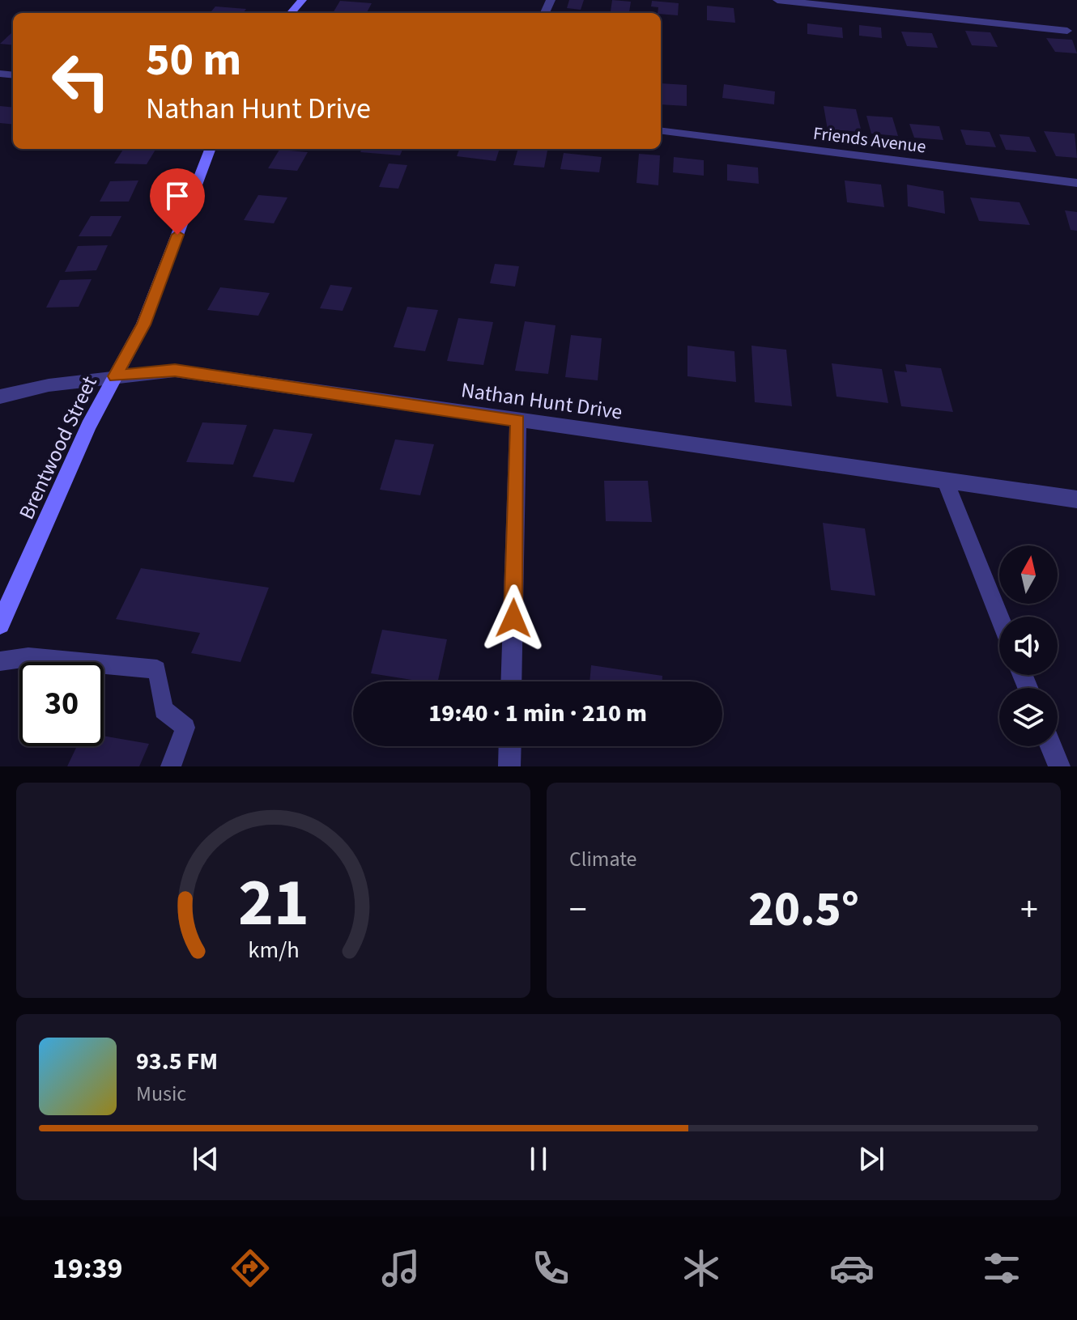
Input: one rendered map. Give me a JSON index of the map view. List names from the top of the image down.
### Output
{
  "streets": {
    "main road": ["Brentwood Street"],
    "street": ["Friends Avenue", "Nathan Hunt Drive"]
  },
  "crossings": [
    ["Nathan Hunt Drive", "Brentwood Street"]
  ],
  "north": "top",
  "page": {
    "turn": ["50 m", "Nathan Hunt Drive"],
    "limit": "30",
    "trip": "19:40 · 1 min · 210 m",
    "tile": "Climate",
    "heat": ["−", "20.5°", "+"],
    "song": ["93.5 FM", "Music"],
    "tabs": "19:39",
    "gauge": ["21", "km/h"]
  }
}
